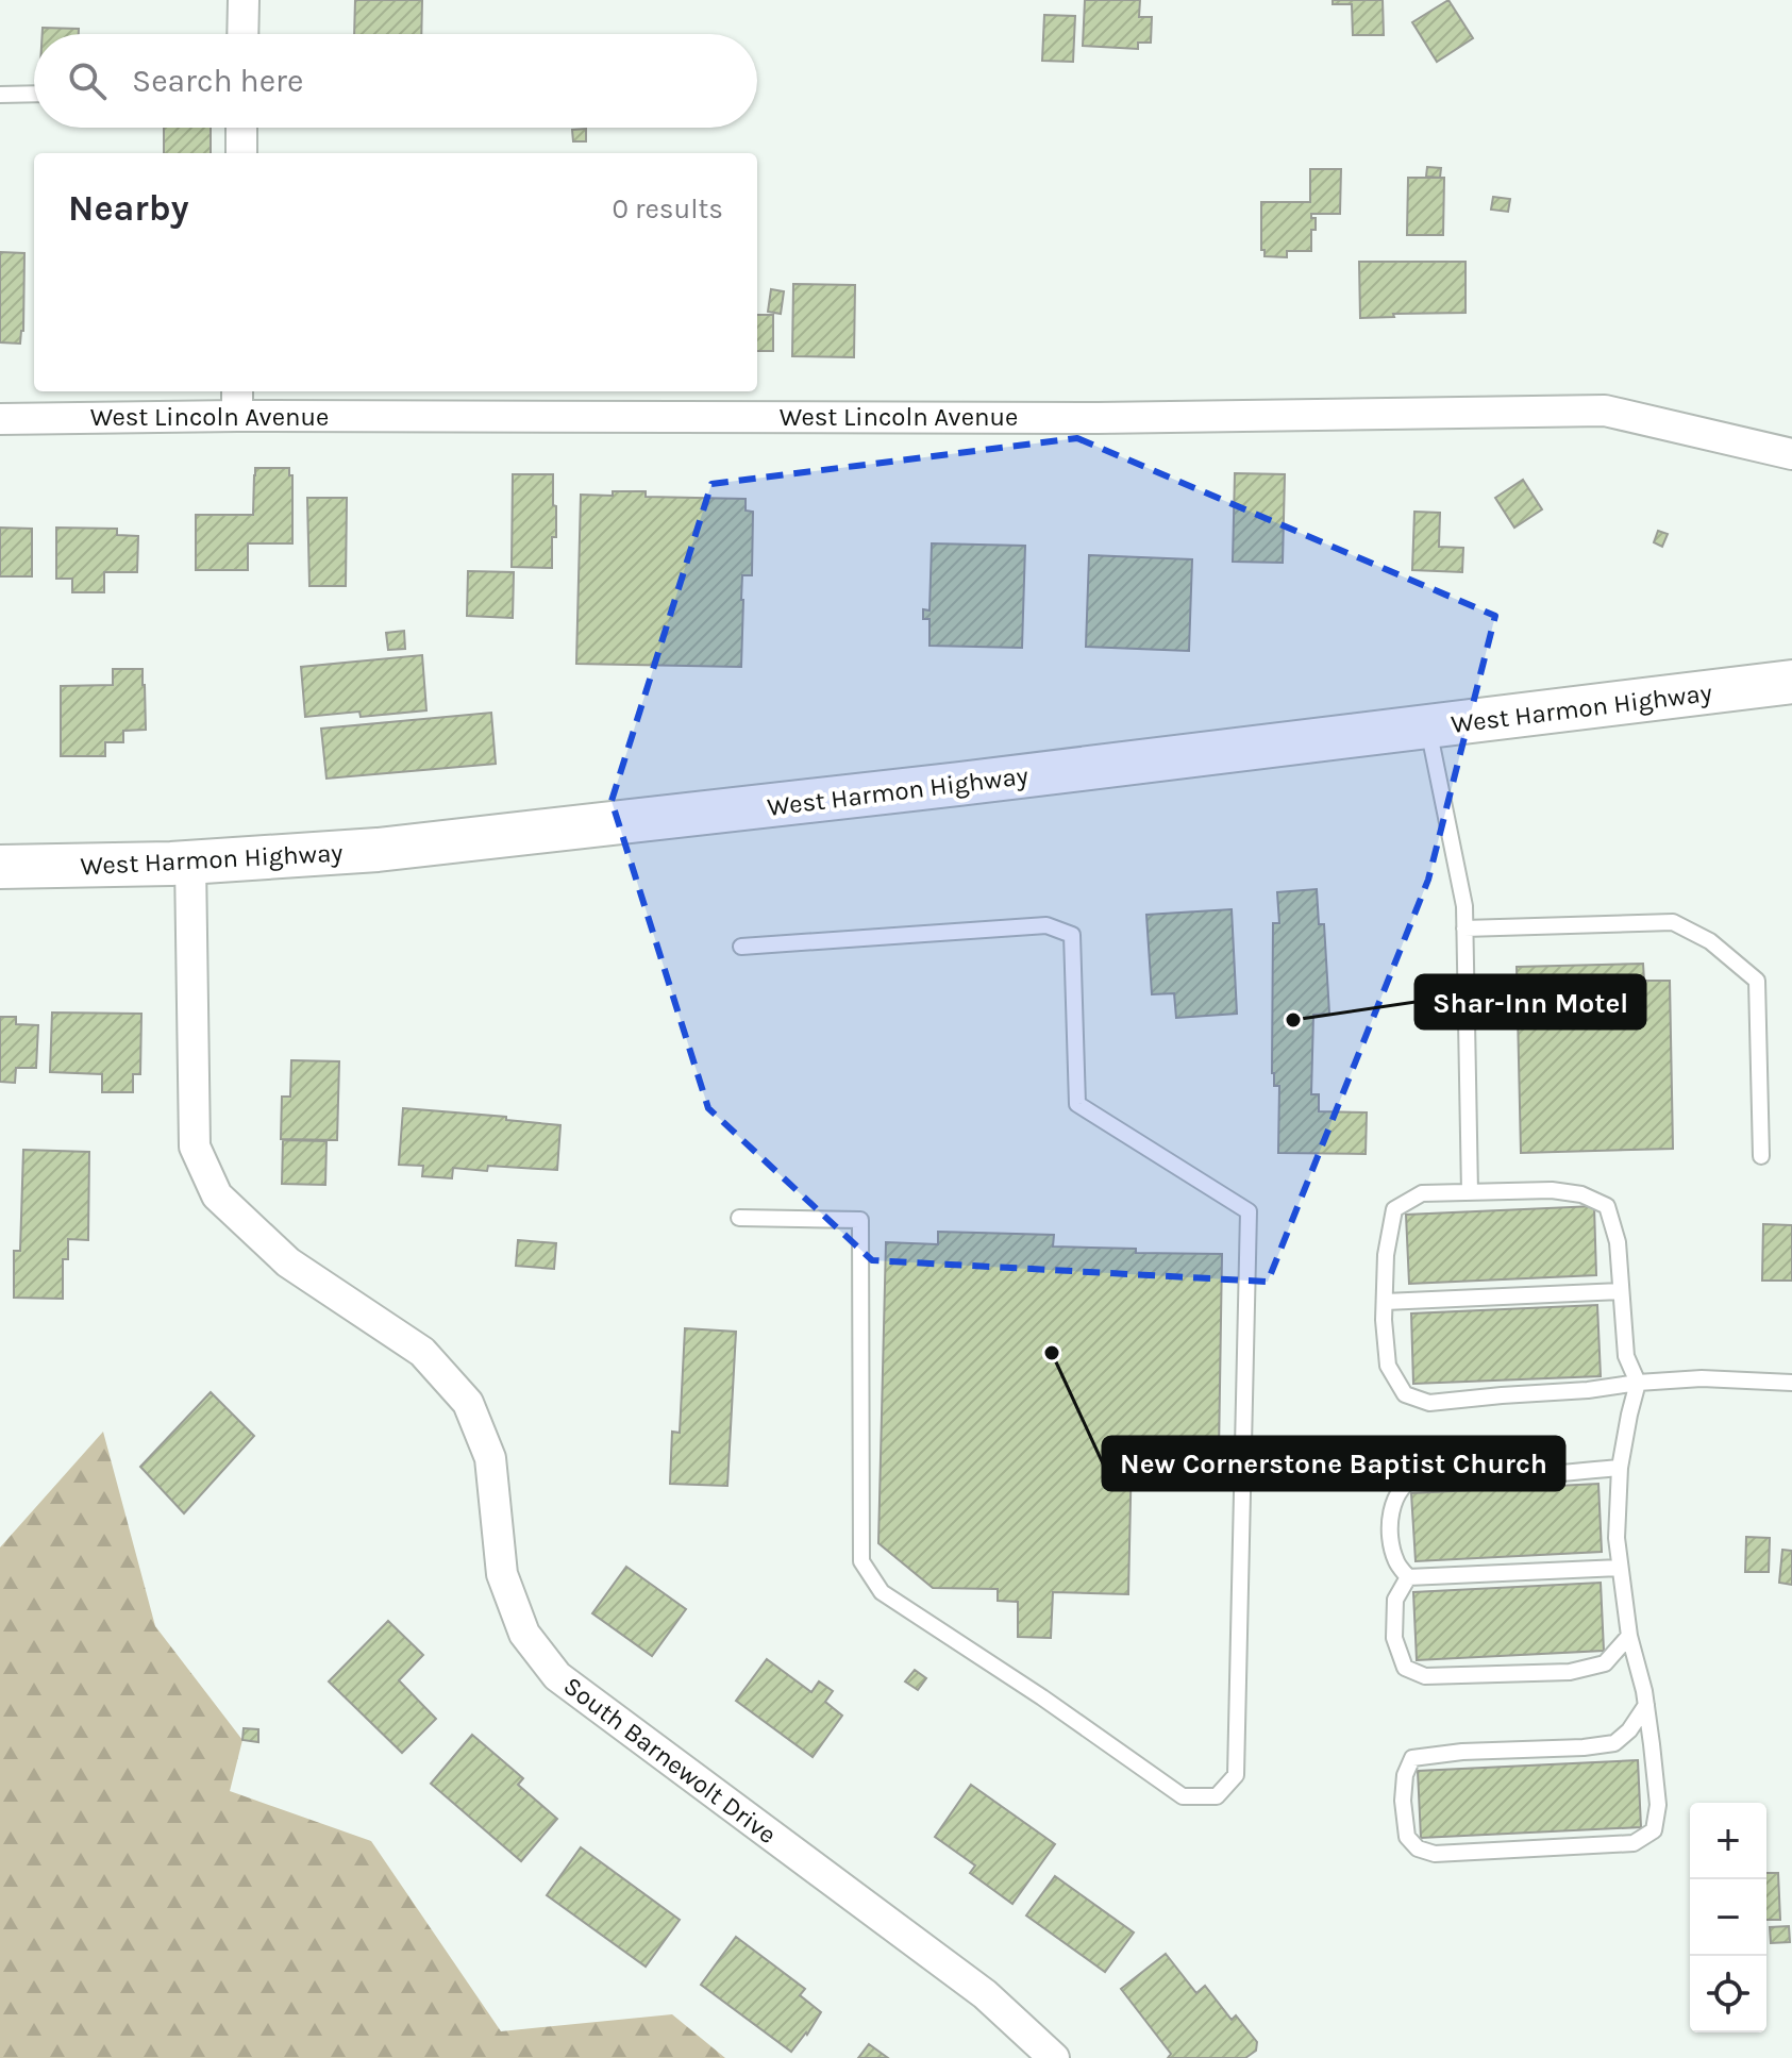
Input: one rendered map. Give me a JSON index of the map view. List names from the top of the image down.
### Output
{
  "streets": {
    "main road": ["West Harmon Highway"],
    "street": ["West Lincoln Avenue", "South Barnewolt Drive"]
  },
  "crossings": [
    ["West Harmon Highway", "South Barnewolt Drive"]
  ],
  "places": ["Shar-Inn Motel", "New Cornerstone Baptist Church"],
  "page": {
    "search": "Search here",
    "heading": ["Nearby", "0 results"],
    "map_buttons": ["+", "−"]
  }
}
